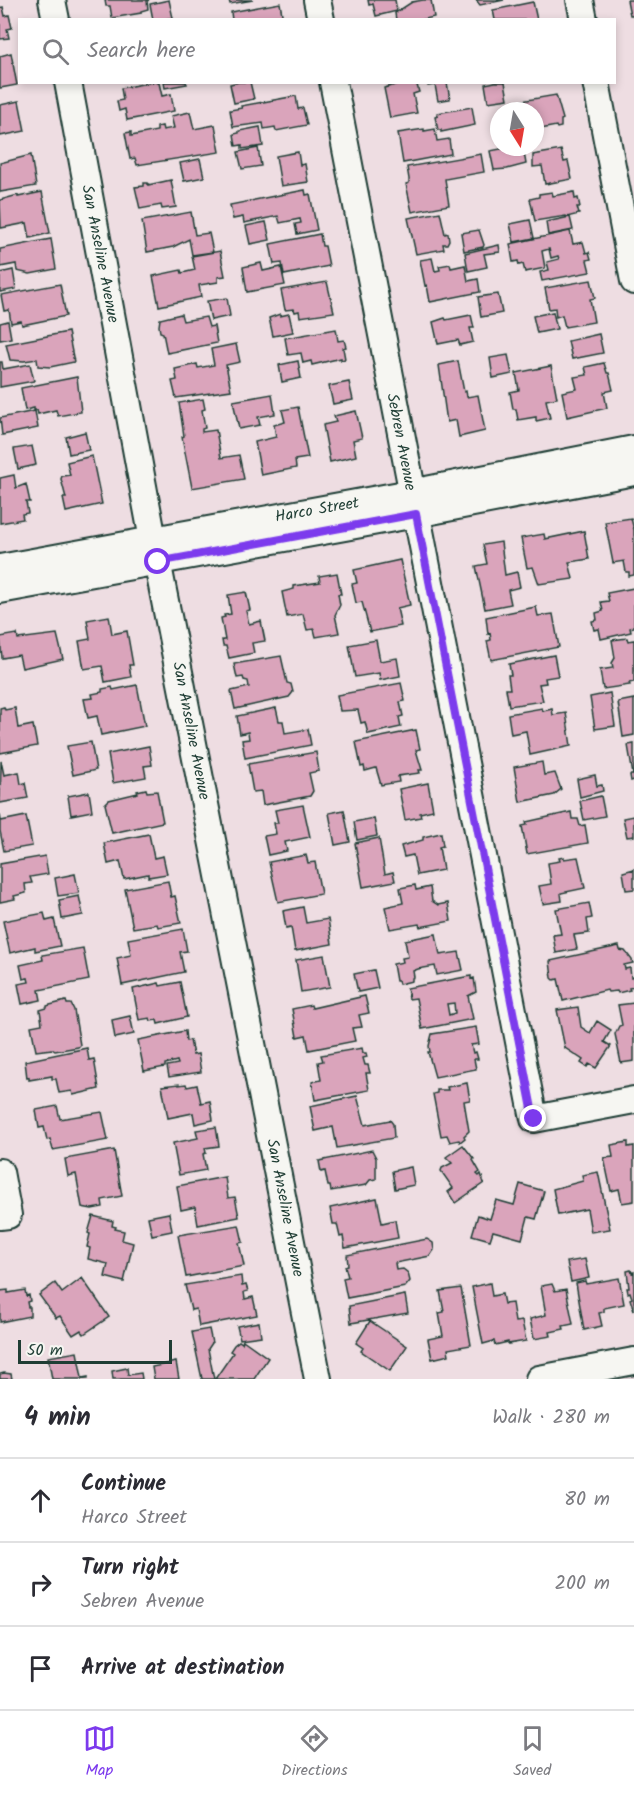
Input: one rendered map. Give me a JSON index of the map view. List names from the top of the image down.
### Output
{
  "streets": {
    "street": ["San Anseline Avenue", "Sebren Avenue", "Harco Street"]
  },
  "crossings": [
    ["San Anseline Avenue", "Harco Street"],
    ["Sebren Avenue", "Harco Street"]
  ],
  "scale_bar": "50 m",
  "north": "bottom",
  "page": {
    "search": "Search here",
    "scale": "50 m",
    "heading": ["4 min", "Walk · 280 m"],
    "list": [
      ["Continue", "Harco Street", "80 m"],
      ["Turn right", "Sebren Avenue", "200 m"],
      "Arrive at destination"
    ],
    "nav": ["Map", "Directions", "Saved"]
  }
}
